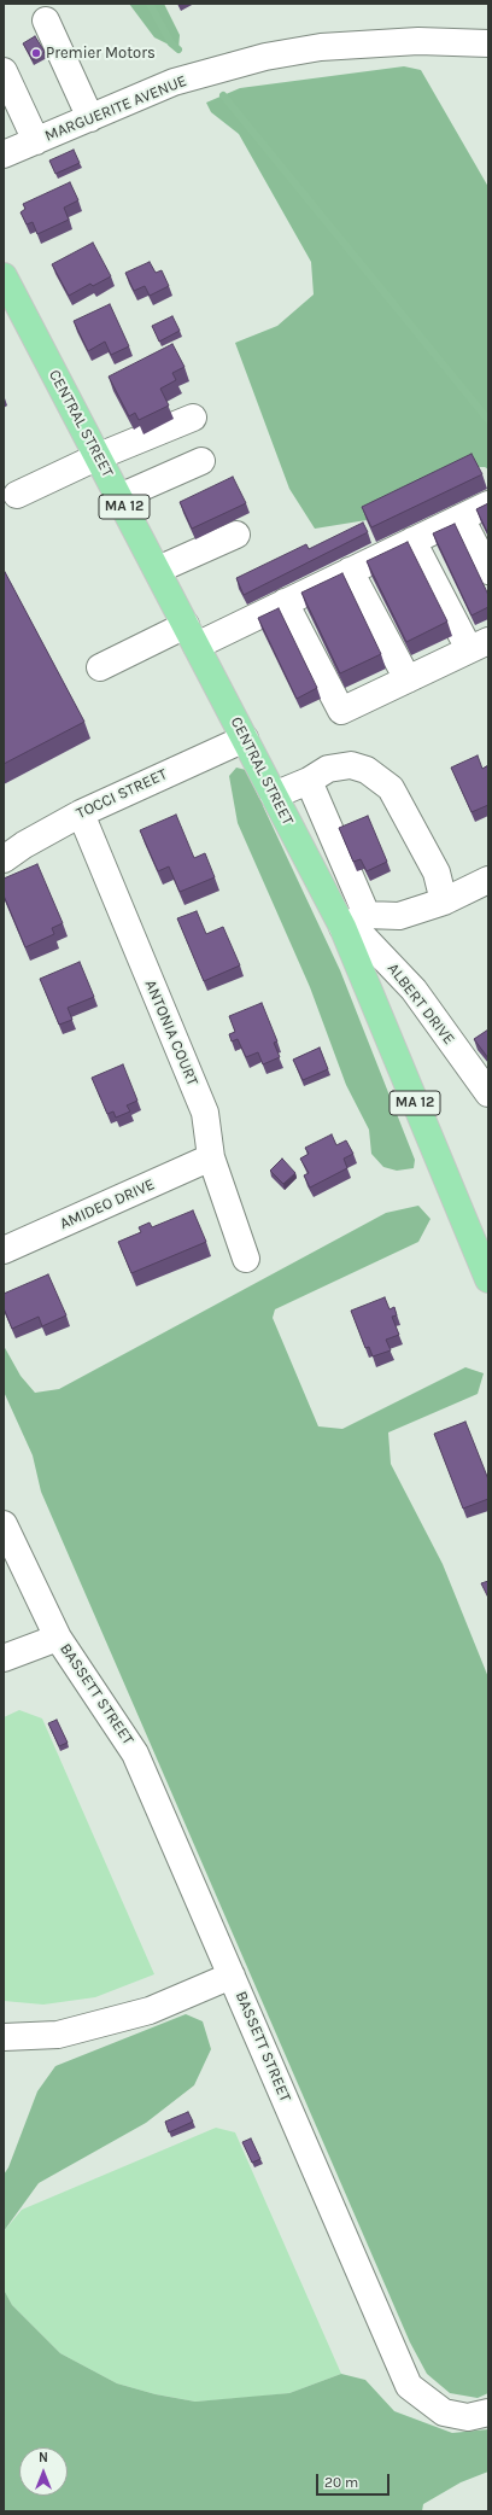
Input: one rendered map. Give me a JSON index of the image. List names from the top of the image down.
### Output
{
  "streets": {
    "main road": ["CENTRAL STREET", "MA 12"],
    "street": [
      "MARGUERITE AVENUE",
      "TOCCI STREET",
      "ALBERT DRIVE",
      "ANTONIA COURT",
      "AMIDEO DRIVE",
      "BASSETT STREET"
    ]
  },
  "crossings": [
    ["CENTRAL STREET", "TOCCI STREET"],
    ["CENTRAL STREET", "ALBERT DRIVE"],
    ["TOCCI STREET", "ANTONIA COURT"],
    ["ANTONIA COURT", "AMIDEO DRIVE"]
  ],
  "places": ["Premier Motors"],
  "scale_bar": "20 m",
  "north": "top"
}
